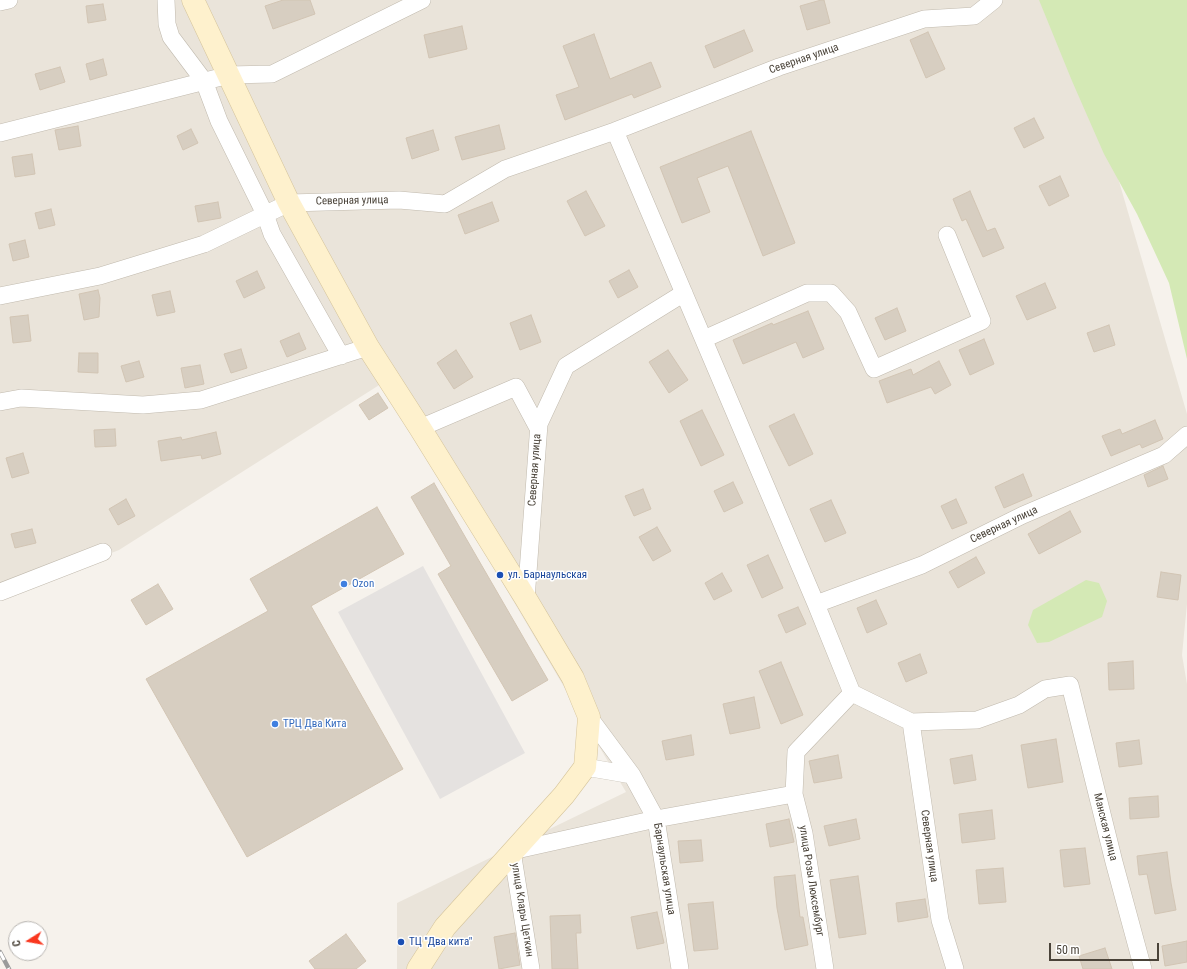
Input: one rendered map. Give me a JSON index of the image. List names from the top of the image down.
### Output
{
  "streets": {
    "street": [
      "Северная улица",
      "Манская улица",
      "Барнаульская улица",
      "улица Розы Люксембург",
      "улица Клары Цеткин"
    ]
  },
  "crossings": [
    ["Северная улица", "Манская улица"]
  ],
  "places": [
    "ул. Барнаульская",
    "Ozon",
    "ТРЦ Два Кита",
    "ТЦ \"Два кита\""
  ],
  "scale_bar": "50 m",
  "north": "left"
}
